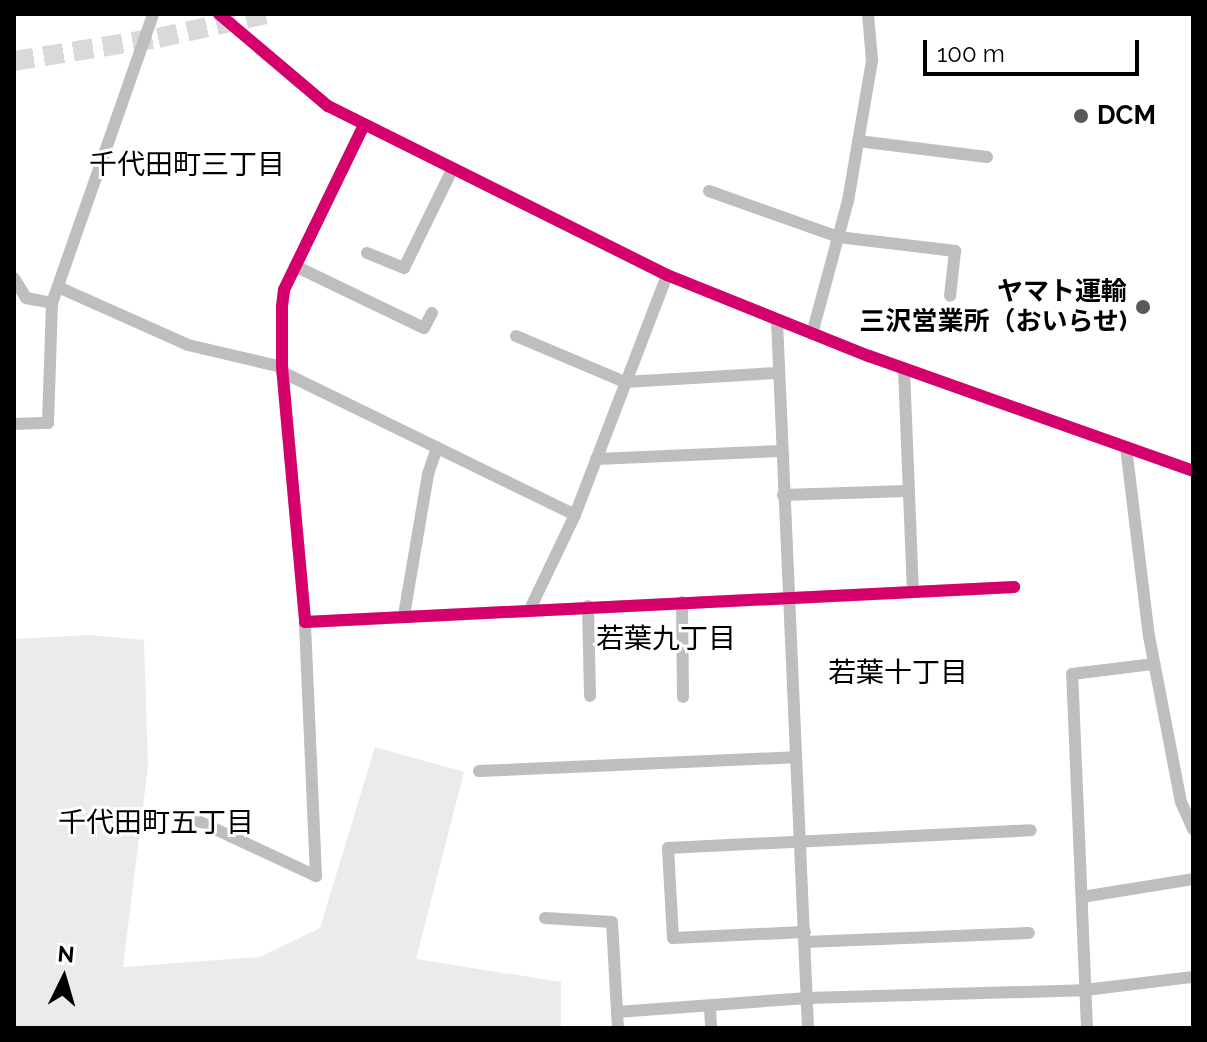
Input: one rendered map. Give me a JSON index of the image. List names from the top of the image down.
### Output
{
  "districts": [
    "千代田町三丁目",
    "若葉九丁目",
    "若葉十丁目",
    "千代田町五丁目"
  ],
  "places": ["DCM", "ヤマト運輸 三沢営業所（おいらせ)"],
  "scale_bar": "100 m",
  "north": "top"
}
